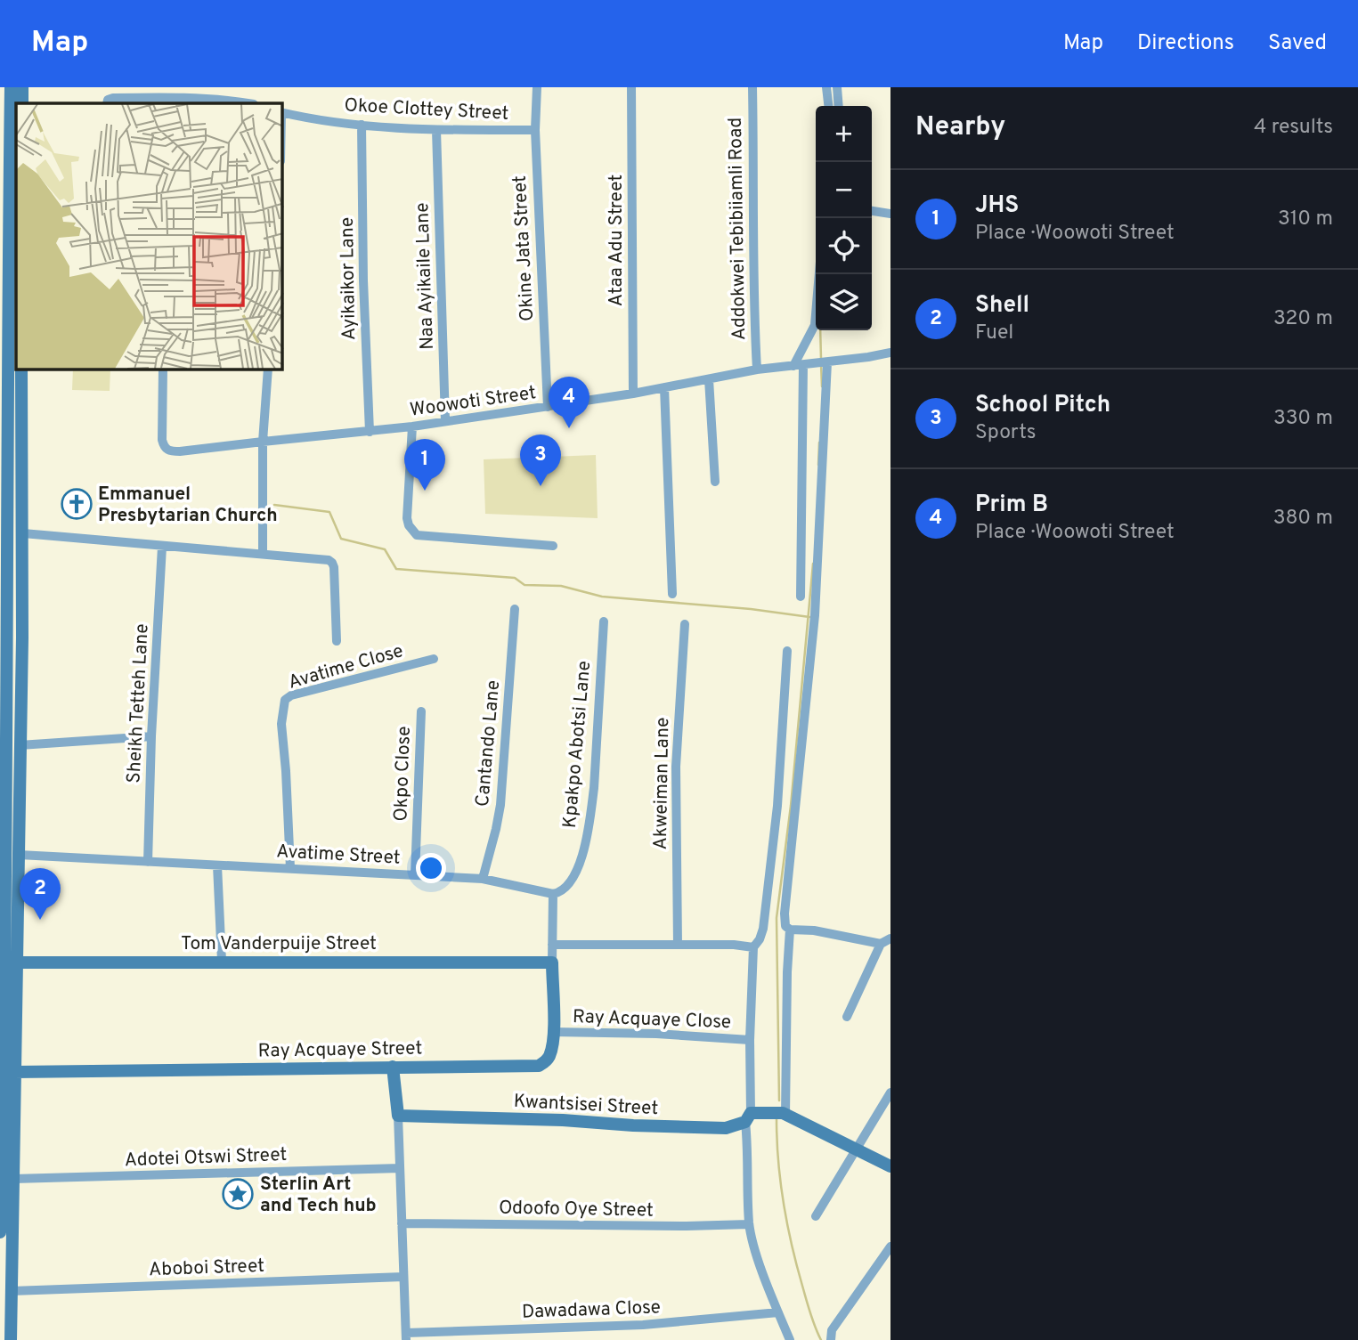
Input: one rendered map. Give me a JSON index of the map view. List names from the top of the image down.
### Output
{
  "streets": {
    "main road": ["Tom Vanderpuije Street", "Ray Acquaye Street", "Kwantsisei Street"],
    "street": [
      "Okoe Clottey Street",
      "Addokwei Tebibiiamli Road",
      "Ataa Adu Street",
      "Okine Jata Street",
      "Naa Ayikaile Lane",
      "Ayikaikor Lane",
      "Woowoti Street",
      "Avatime Close",
      "Sheikh Tetteh Lane",
      "Cantando Lane",
      "Kpakpo Abotsi Lane",
      "Okpo Close",
      "Akweiman Lane",
      "Avatime Street",
      "Ray Acquaye Close",
      "Adotei Otswi Street",
      "Odoofo Oye Street",
      "Aboboi Street",
      "Dawadawa Close"
    ]
  },
  "crossings": [
    ["Okoe Clottey Street", "Okine Jata Street"],
    ["Okoe Clottey Street", "Naa Ayikaile Lane"],
    ["Okoe Clottey Street", "Ayikaikor Lane"],
    ["Addokwei Tebibiiamli Road", "Woowoti Street"],
    ["Ataa Adu Street", "Woowoti Street"],
    ["Okine Jata Street", "Woowoti Street"],
    ["Naa Ayikaile Lane", "Woowoti Street"],
    ["Ayikaikor Lane", "Woowoti Street"],
    ["Avatime Close", "Avatime Street"],
    ["Sheikh Tetteh Lane", "Avatime Street"],
    ["Cantando Lane", "Avatime Street"],
    ["Kpakpo Abotsi Lane", "Avatime Street"],
    ["Okpo Close", "Avatime Street"],
    ["Tom Vanderpuije Street", "Ray Acquaye Street"],
    ["Ray Acquaye Close", "Ray Acquaye Street"]
  ],
  "places": {
    "church": ["Emmanuel Presbytarian Church"],
    "place": ["Sterlin Art and Tech hub"]
  },
  "page": {
    "header": "Map",
    "nav": ["Map", "Directions", "Saved"],
    "heading": ["Nearby", "4 results"],
    "map_buttons": ["+", "−"],
    "list": [
      {
        "mark": "1",
        "name": "JHS",
        "note": "Place · Woowoti Street",
        "value": "310 m"
      },
      {
        "mark": "2",
        "name": "Shell",
        "note": "Fuel",
        "value": "320 m"
      },
      {
        "mark": "3",
        "name": "School Pitch",
        "note": "Sports",
        "value": "330 m"
      },
      {
        "mark": "4",
        "name": "Prim B",
        "note": "Place · Woowoti Street",
        "value": "380 m"
      }
    ],
    "pins": [
      "4",
      "3",
      "1",
      "2"
    ]
  }
}
